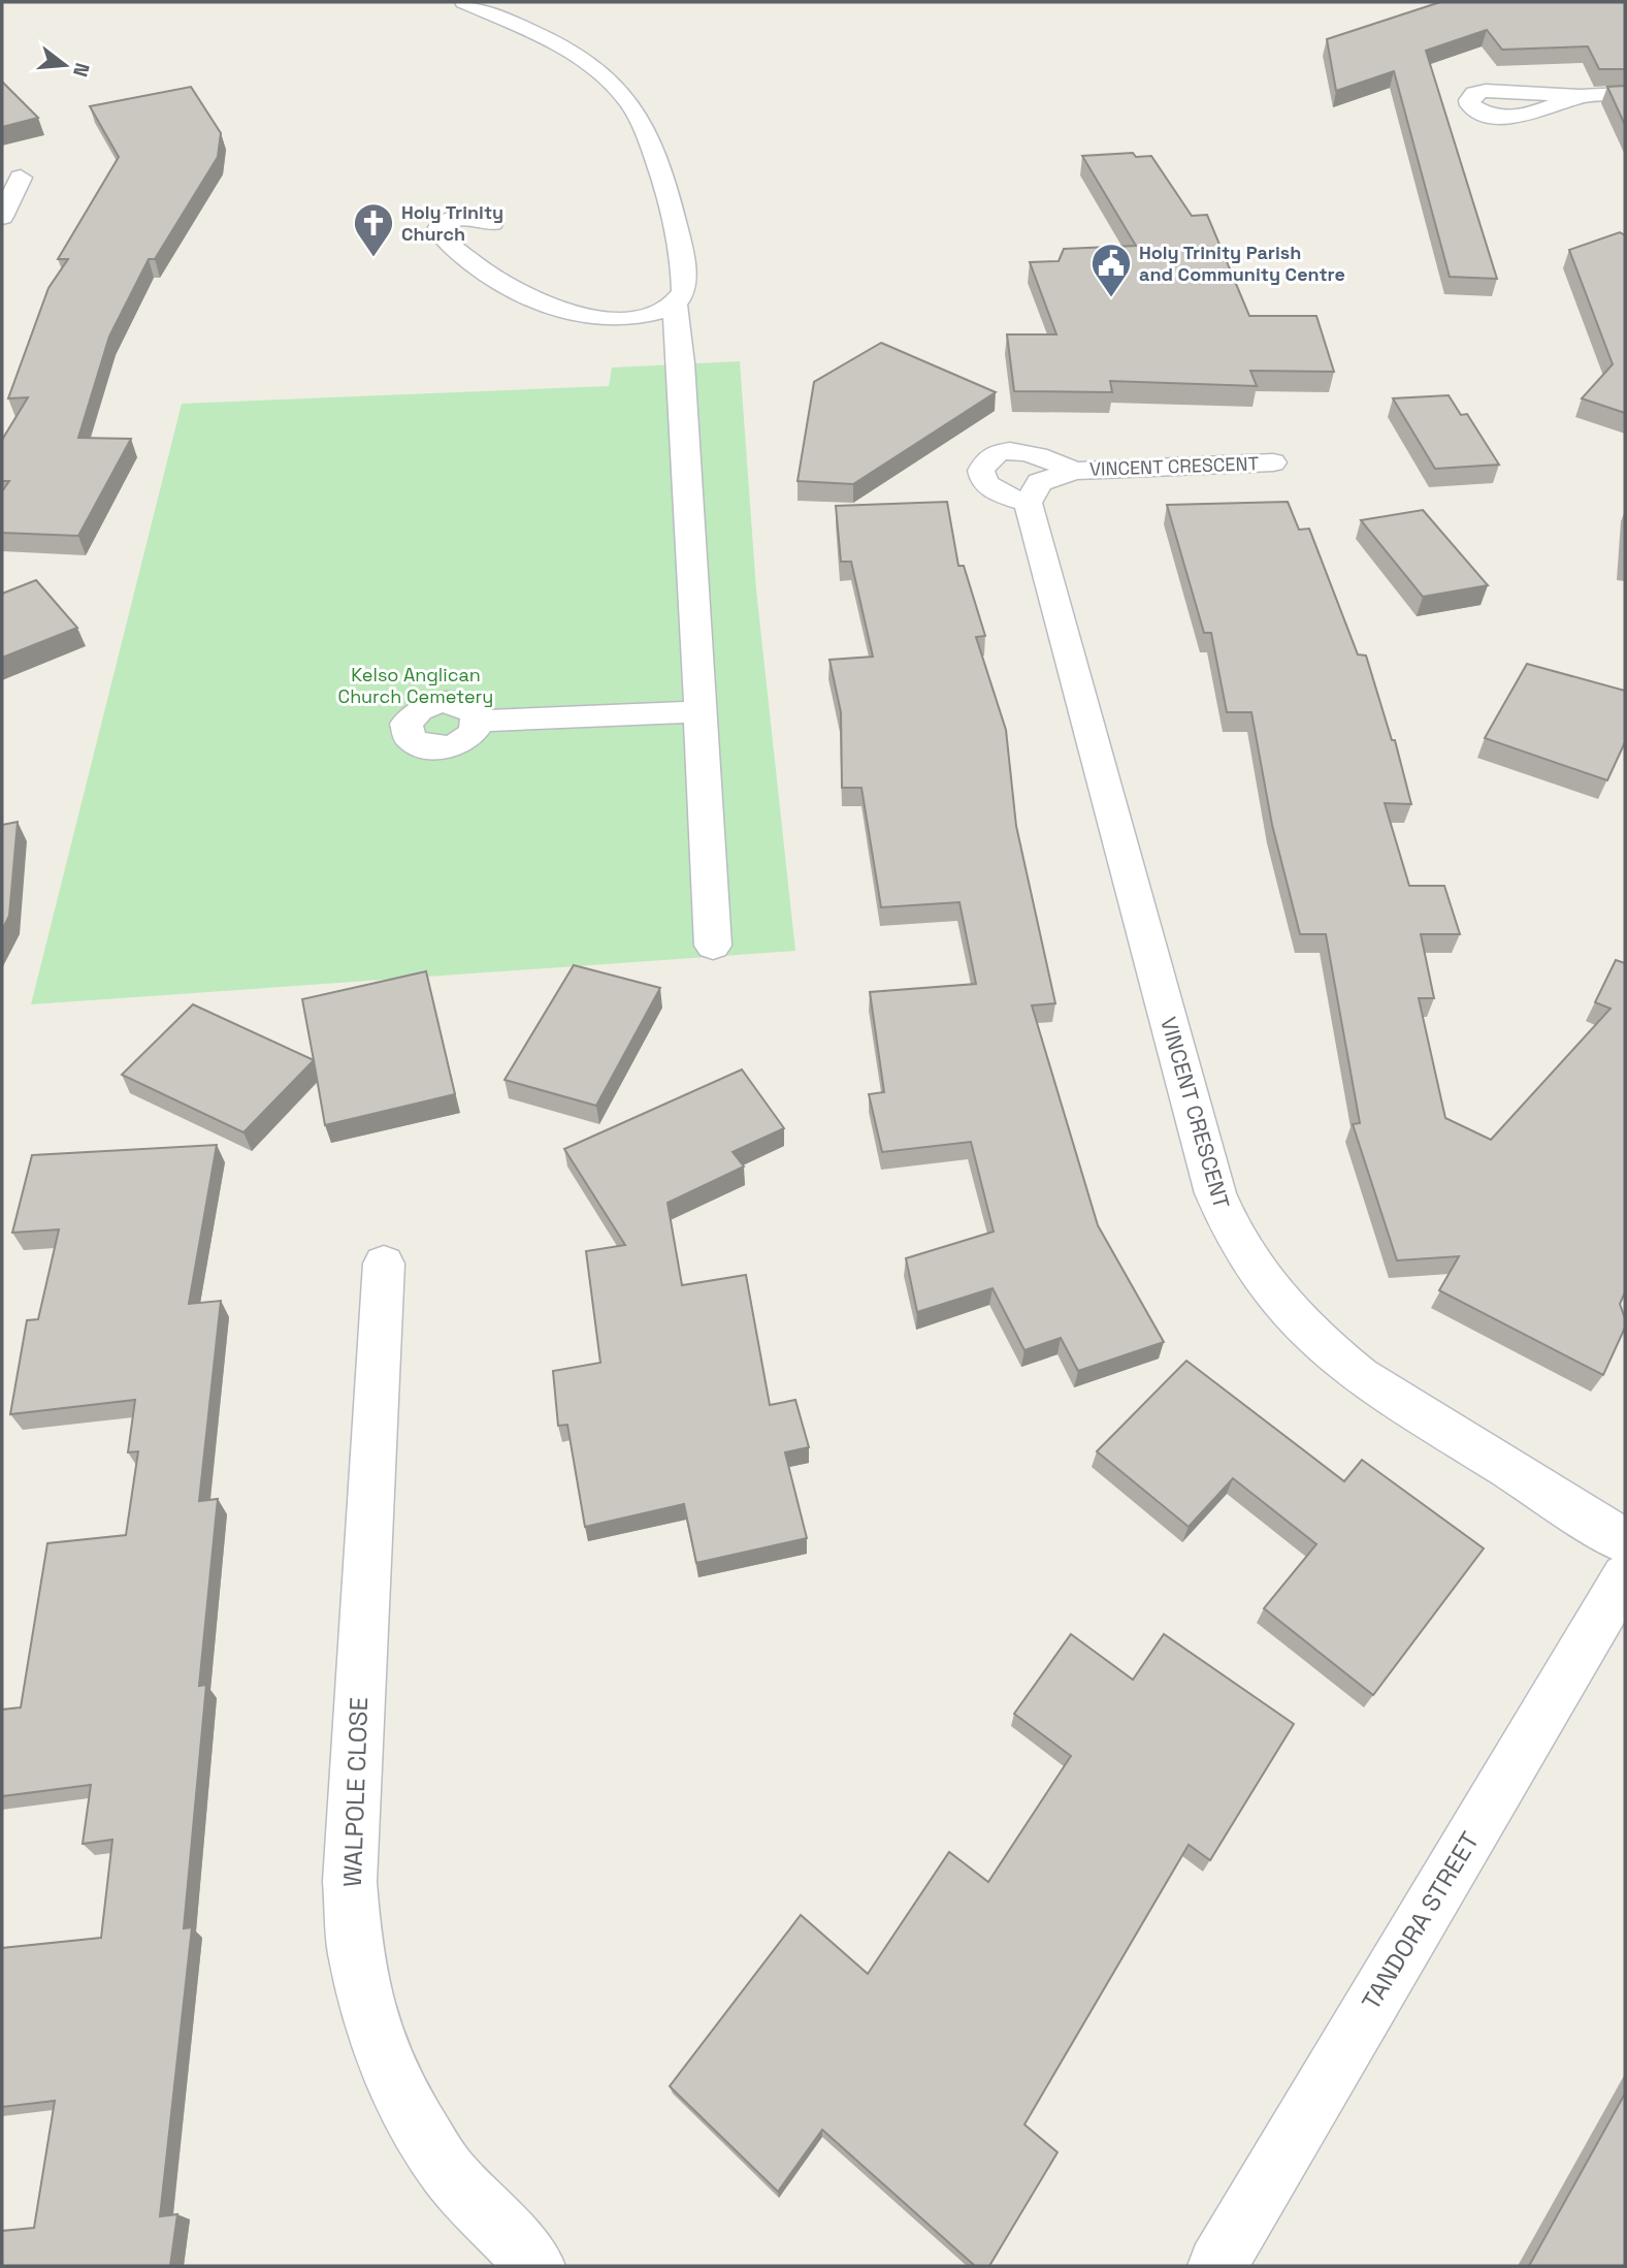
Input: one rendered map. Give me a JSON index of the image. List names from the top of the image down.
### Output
{
  "streets": {
    "street": ["VINCENT CRESCENT", "WALPOLE CLOSE", "TANDORA STREET"]
  },
  "parks": ["Kelso Anglican Church Cemetery"],
  "places": {
    "church": ["Holy Trinity Church"],
    "public building": ["Holy Trinity Parish and Community Centre"]
  },
  "north": "right"
}
